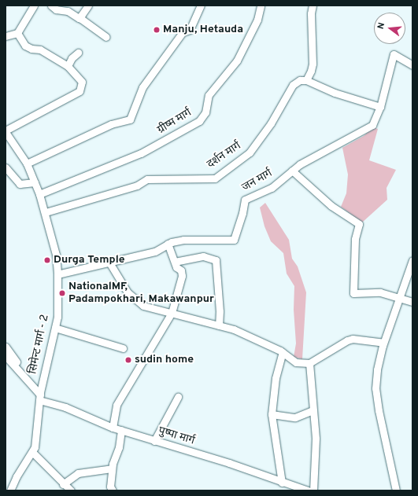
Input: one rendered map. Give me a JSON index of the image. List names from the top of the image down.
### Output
{
  "streets": {
    "street": [
      "ग्रीष्म मार्ग",
      "दर्शन मार्ग",
      "जन मार्ग",
      "सिमेन्ट मार्ग - 2",
      "पुष्पा मार्ग"
    ]
  },
  "crossings": [
    ["ग्रीष्म मार्ग", "सिमेन्ट मार्ग - 2"],
    ["दर्शन मार्ग", "सिमेन्ट मार्ग - 2"],
    ["जन मार्ग", "सिमेन्ट मार्ग - 2"],
    ["सिमेन्ट मार्ग - 2", "पुष्पा मार्ग"]
  ],
  "places": [
    "Manju, Hetauda",
    "Durga Temple",
    "NationalMF, Padampokhari, Makawanpur",
    "sudin home"
  ],
  "north": "left"
}
